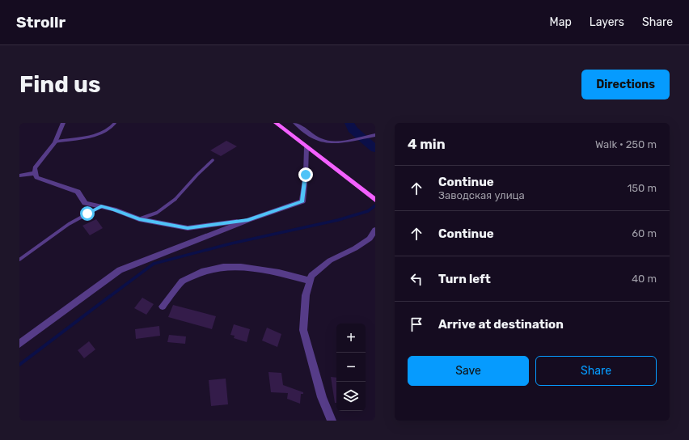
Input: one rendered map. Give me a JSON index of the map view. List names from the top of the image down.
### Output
{
  "page": {
    "header": "Strollr",
    "nav": ["Map", "Layers", "Share"],
    "buttons": [
      "Directions",
      ["Save", "Share"]
    ],
    "title": "Find us",
    "heading": ["4 min", "Walk · 250 m"],
    "list": [
      ["Continue", "Заводская улица", "150 m"],
      ["Continue", "60 m"],
      ["Turn left", "40 m"],
      "Arrive at destination"
    ],
    "map_buttons": ["+", "−"]
  }
}
